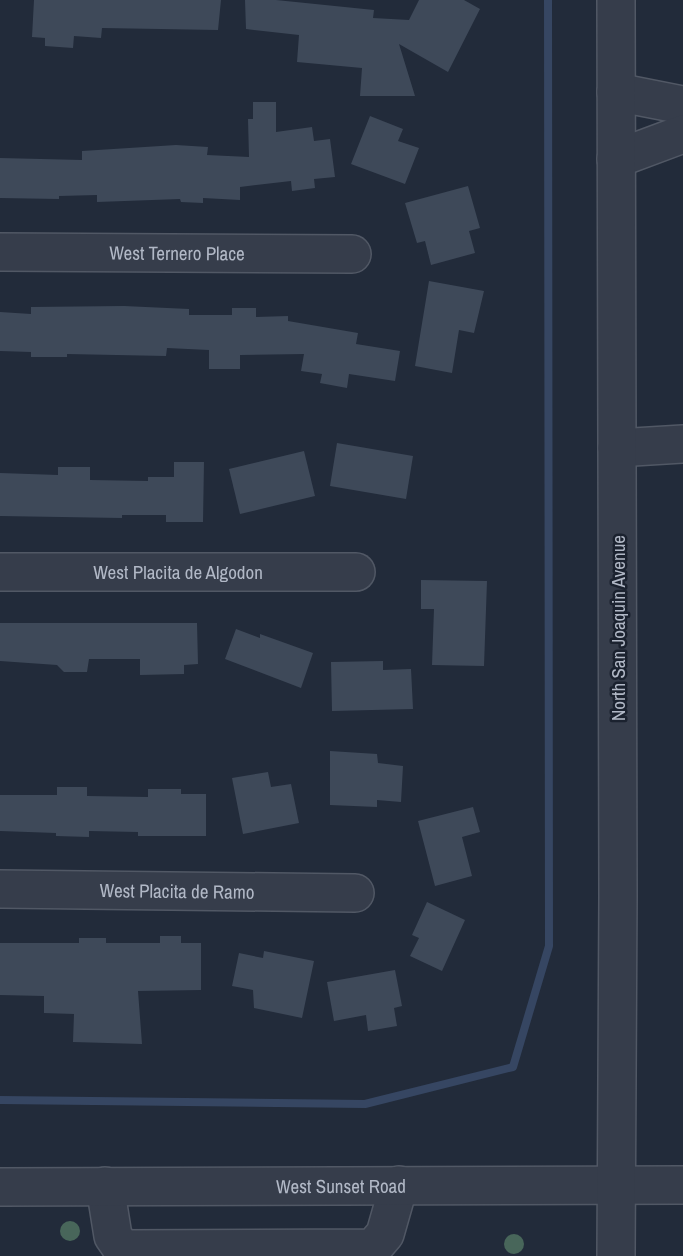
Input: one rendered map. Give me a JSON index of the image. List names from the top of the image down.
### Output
{
  "streets": {
    "street": [
      "West Ternero Place",
      "West Placita de Algodon",
      "North San Joaquin Avenue",
      "West Placita de Ramo",
      "West Sunset Road"
    ]
  },
  "crossings": [
    ["North San Joaquin Avenue", "West Sunset Road"]
  ]
}
